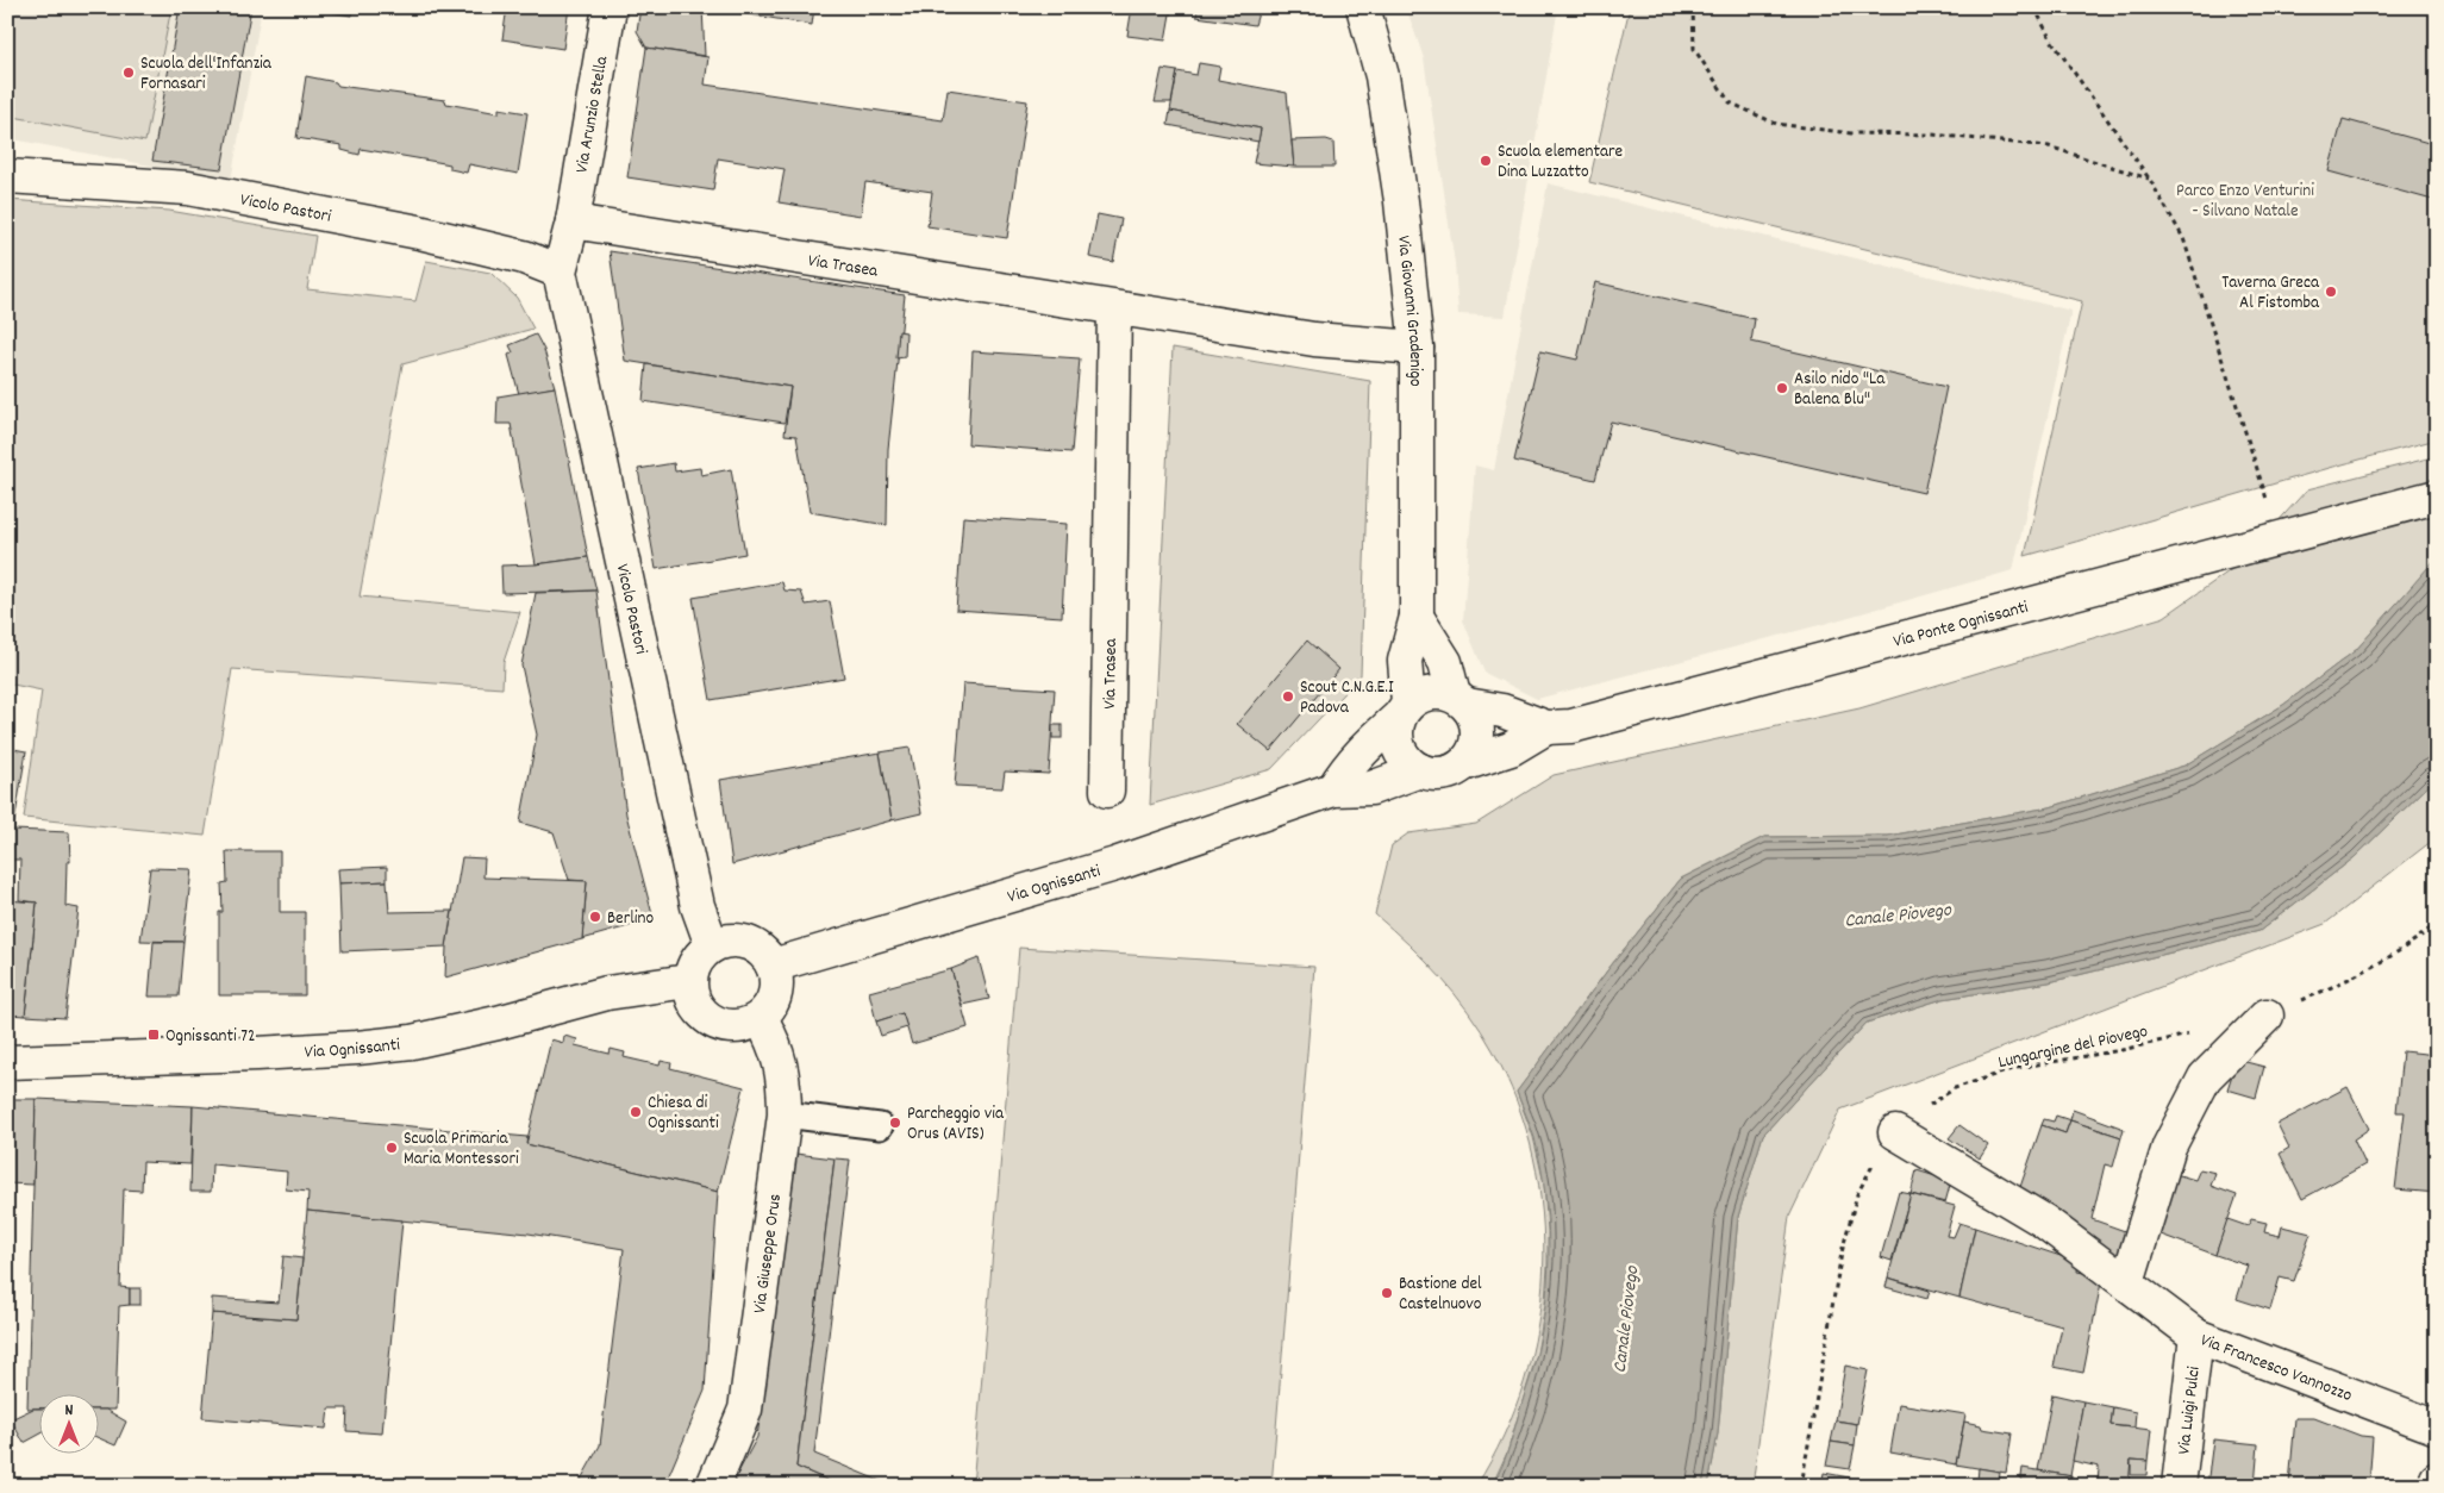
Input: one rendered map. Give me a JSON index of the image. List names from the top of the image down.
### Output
{
  "streets": {
    "street": [
      "Via Arunzio Stella",
      "Vicolo Pastori",
      "Via Trasea",
      "Via Giovanni Gradenigo",
      "Via Ponte Ognissanti",
      "Via Ognissanti",
      "Via Giuseppe Orus",
      "Via Francesco Vannozzo",
      "Via Luigi Pulci"
    ],
    "path": ["Lungargine del Piovego"]
  },
  "crossings": [
    ["Via Arunzio Stella", "Vicolo Pastori"],
    ["Via Arunzio Stella", "Via Trasea"],
    ["Vicolo Pastori", "Via Trasea"],
    ["Vicolo Pastori", "Via Ognissanti"],
    ["Vicolo Pastori", "Via Giuseppe Orus"],
    ["Via Trasea", "Via Giovanni Gradenigo"],
    ["Via Giovanni Gradenigo", "Via Ponte Ognissanti"],
    ["Via Giovanni Gradenigo", "Via Ognissanti"],
    ["Via Ponte Ognissanti", "Via Ognissanti"],
    ["Via Ognissanti", "Via Giuseppe Orus"],
    ["Lungargine del Piovego", "Via Francesco Vannozzo"],
    ["Via Francesco Vannozzo", "Via Luigi Pulci"]
  ],
  "water": ["Canale Piovego"],
  "parks": ["Parco Enzo Venturini - Silvano Natale"],
  "places": {
    "other": [
      "Scuola dell'Infanzia Fornasari",
      "Scuola elementare Dina Luzzatto",
      "Taverna Greca Al Fistomba",
      "Asilo nido \"La Balena Blu\"",
      "Scout C.N.G.E.I Padova",
      "Berlino",
      "Chiesa di Ognissanti",
      "Parcheggio via Orus (AVIS)",
      "Scuola Primaria Maria Montessori",
      "Bastione del Castelnuovo"
    ],
    "transit": ["Ognissanti 72"]
  },
  "north": "top"
}
